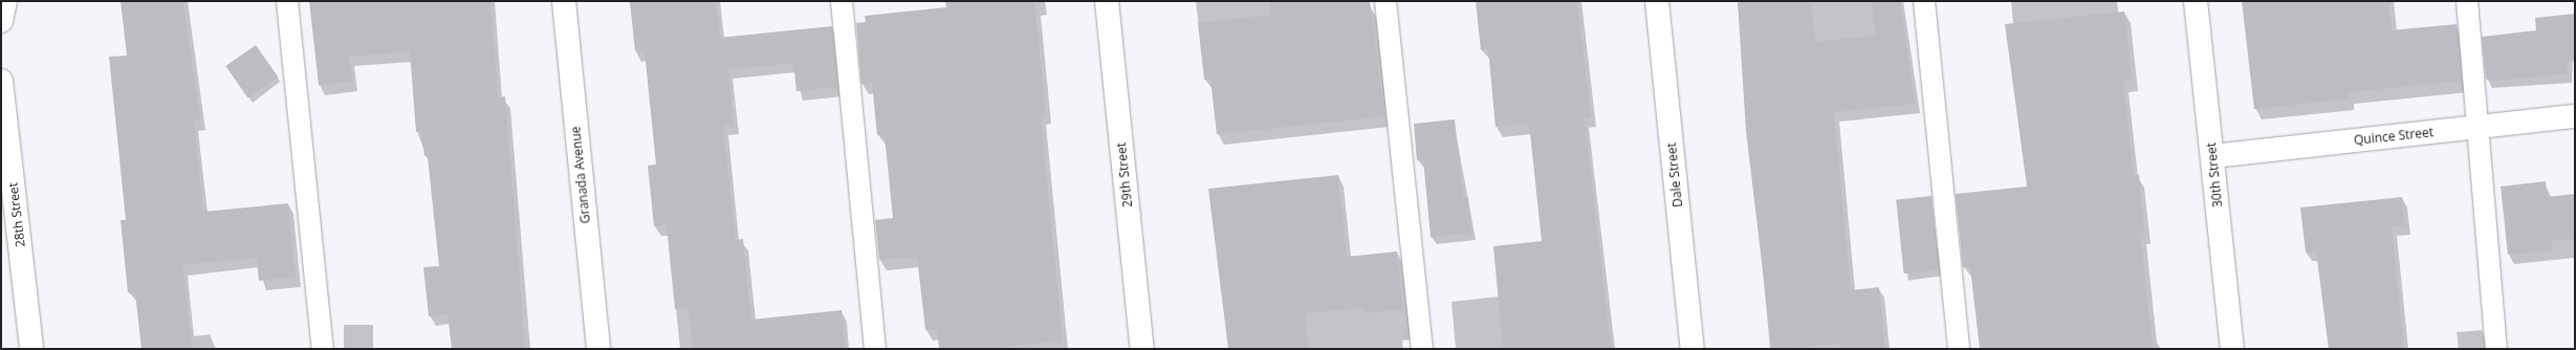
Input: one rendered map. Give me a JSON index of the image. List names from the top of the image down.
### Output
{
  "streets": {
    "street": [
      "Quince Street",
      "Granada Avenue",
      "29th Street",
      "Dale Street",
      "30th Street",
      "28th Street"
    ]
  },
  "crossings": [
    ["Quince Street", "30th Street"]
  ]
}
